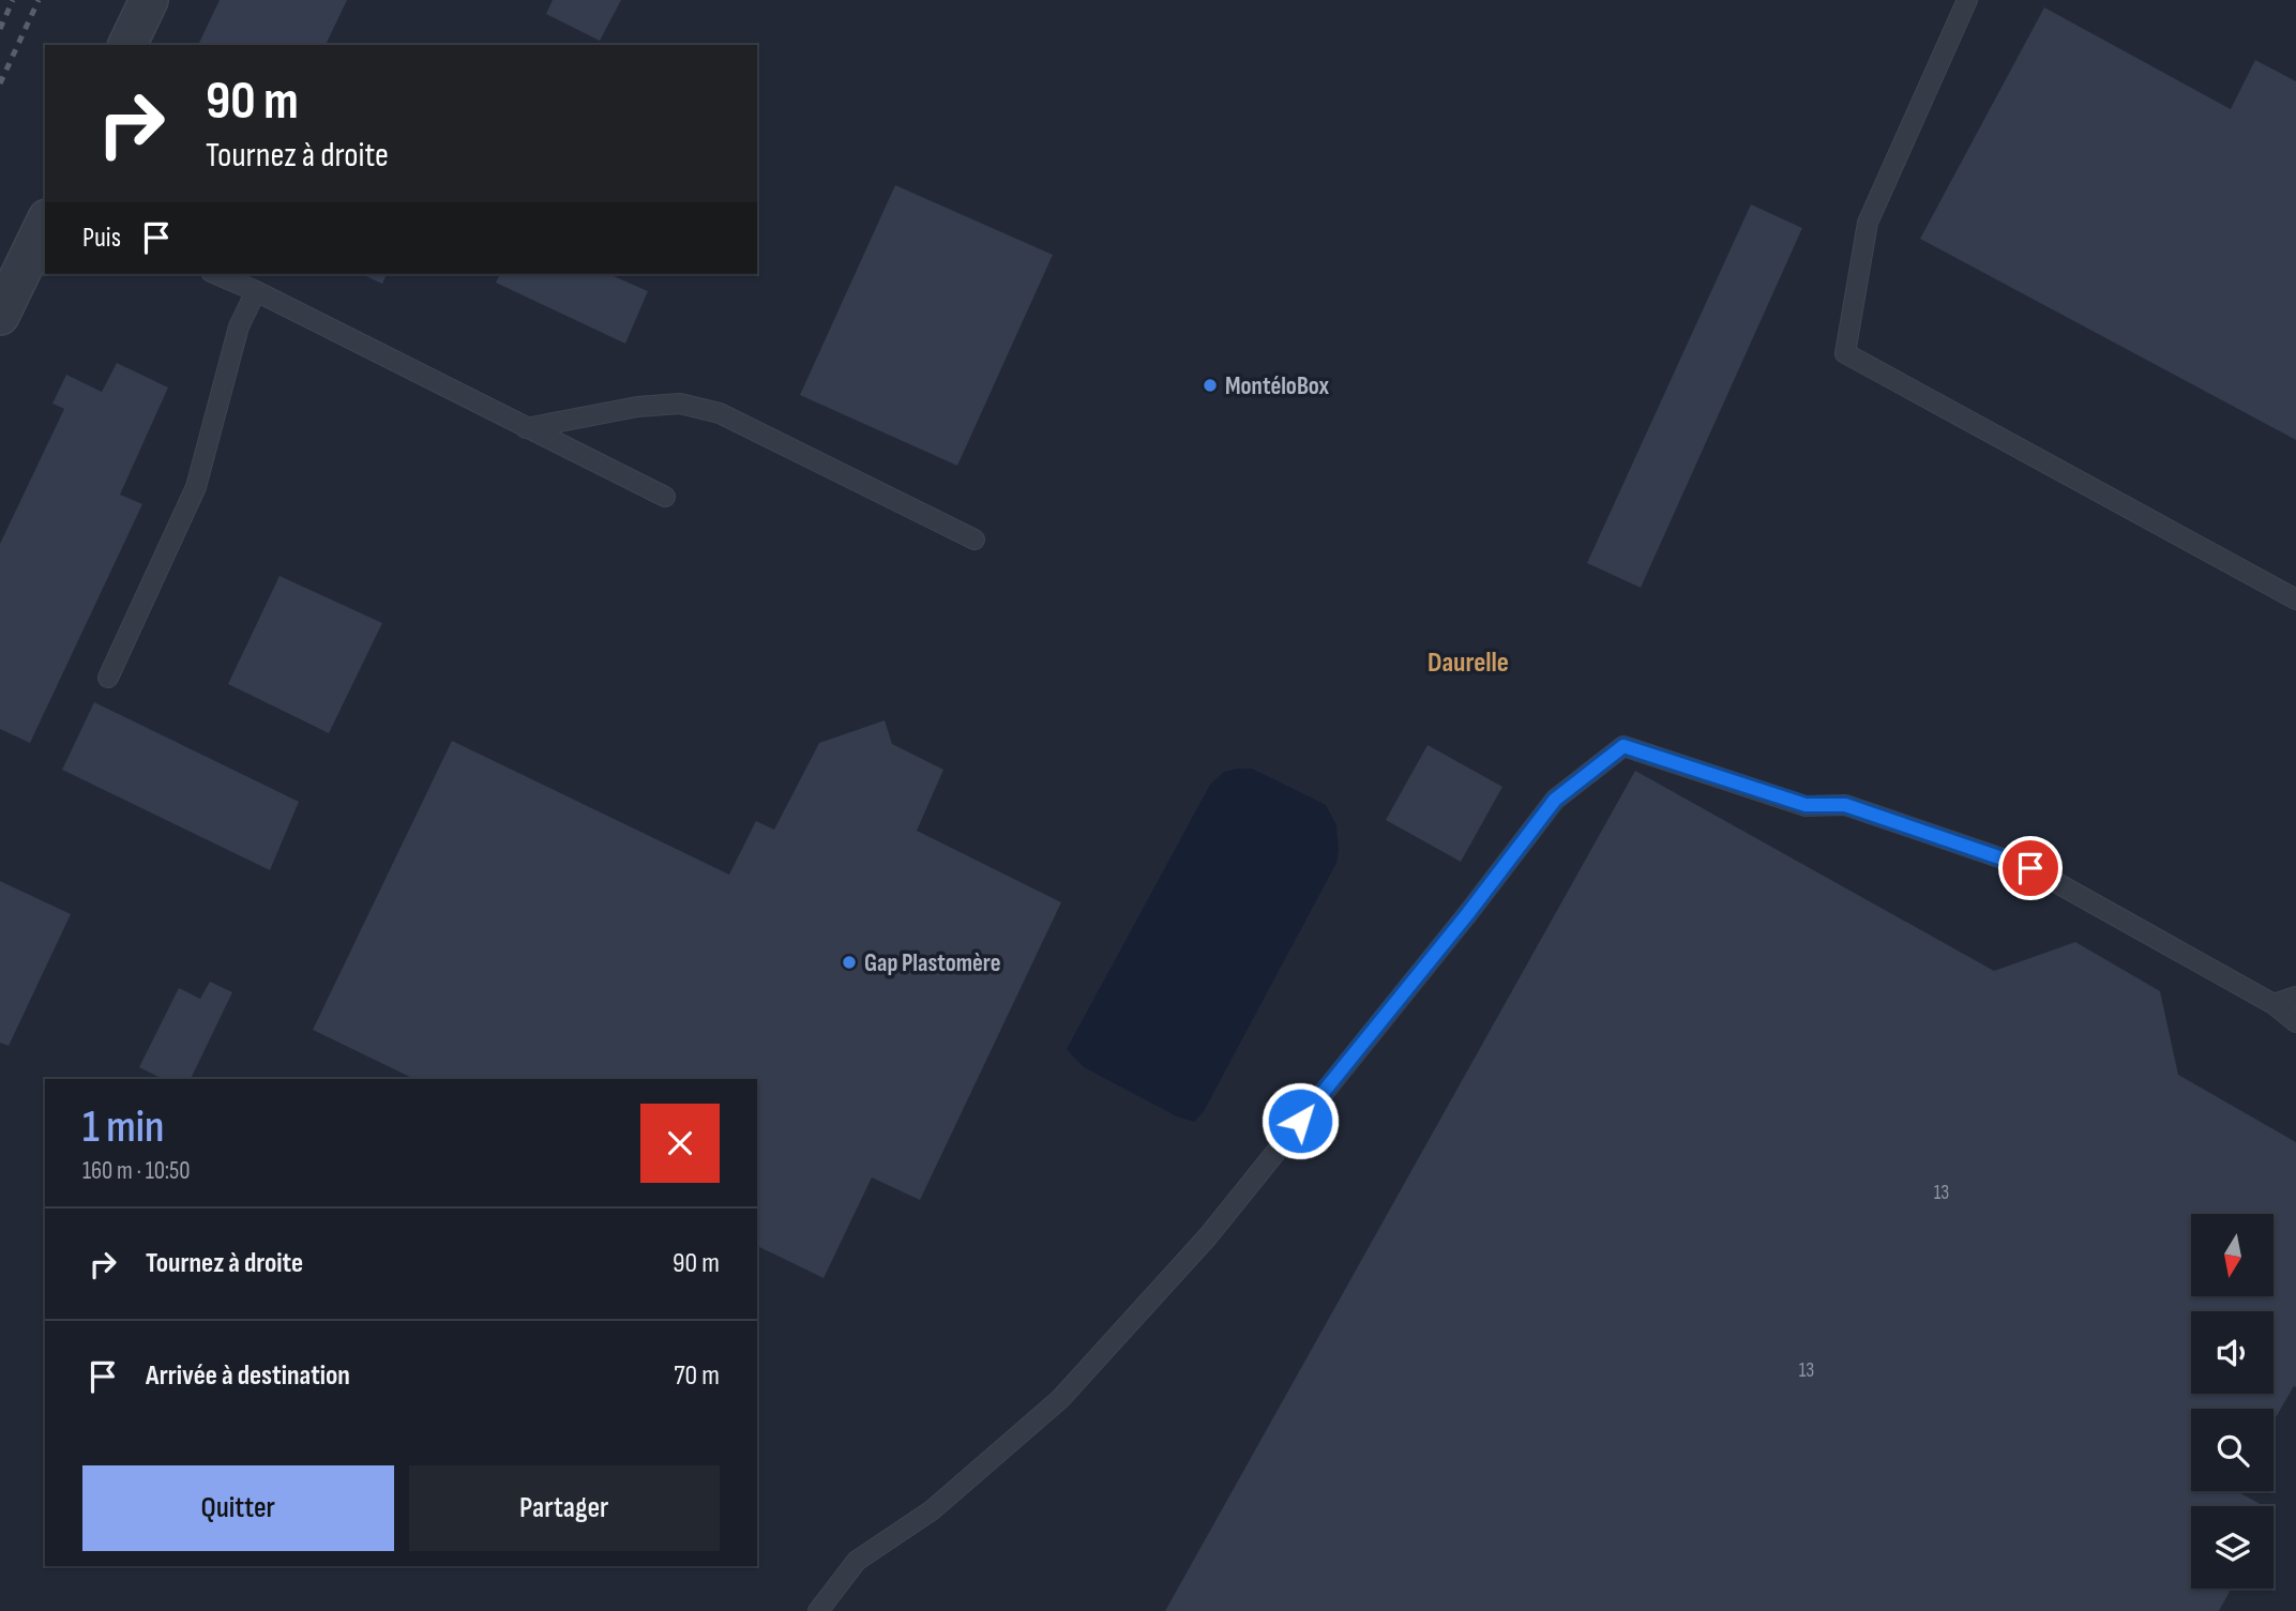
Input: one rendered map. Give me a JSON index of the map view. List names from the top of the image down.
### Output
{
  "districts": ["Daurelle"],
  "places": ["MontéloBox", "Gap Plastomère"],
  "house_numbers": ["13", "13"],
  "north": "bottom",
  "page": {
    "turn": ["90 m", "Tournez à droite"],
    "then": "Puis",
    "heading": ["1 min", "160 m · 10:50"],
    "list": [
      {
        "name": "Tournez à droite",
        "value": "90 m"
      },
      {
        "name": "Arrivée à destination",
        "value": "70 m"
      }
    ],
    "buttons": ["Quitter", "Partager"]
  }
}
